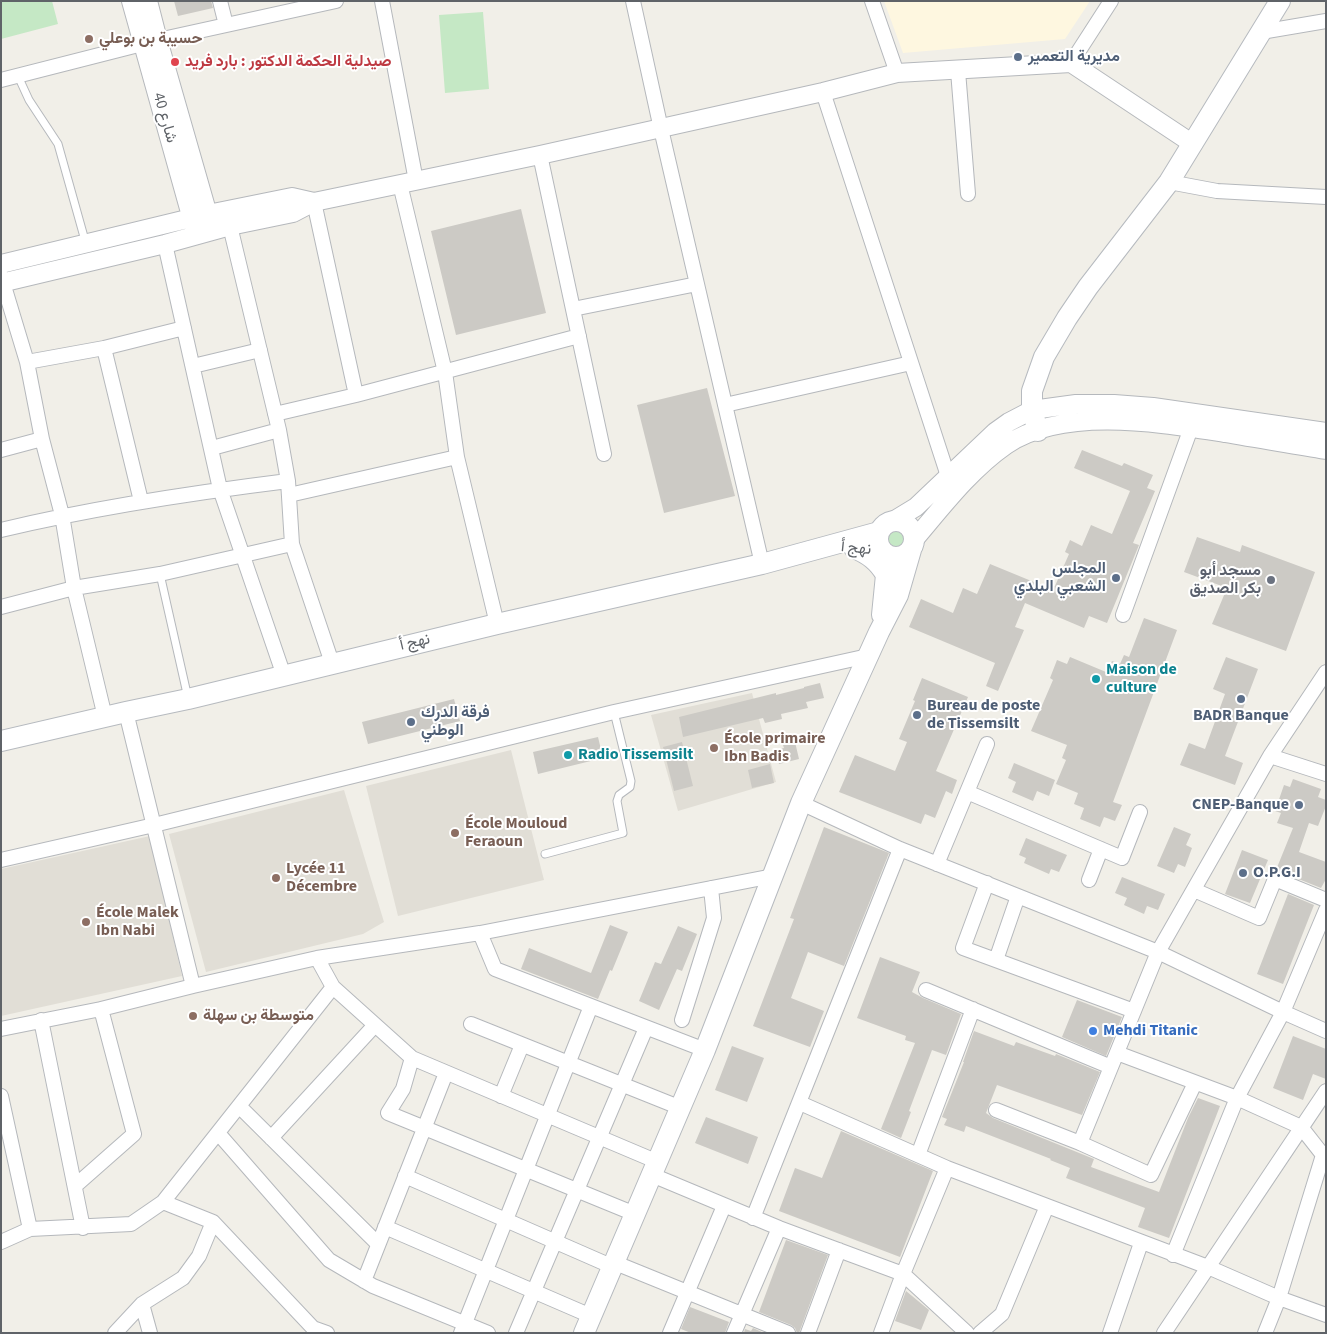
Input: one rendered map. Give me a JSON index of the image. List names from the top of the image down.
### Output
{
  "streets": {
    "main road": ["نهج أ"],
    "street": ["شارع 40"]
  },
  "places": [
    "حسيبة بن بوعلي",
    "مديرية التعمير",
    "صيدلية الحكمة الدكتور : بارد فريد",
    "المجلس الشعبي البلدي",
    "مسجد أبو بكر الصديق",
    "Maison de culture",
    "BADR Banque",
    "Bureau de poste de Tissemsilt",
    "فرقة الدرك الوطني",
    "École primaire Ibn Badis",
    "Radio Tissemsilt",
    "CNEP-Banque",
    "École Mouloud Feraoun",
    "O.P.G.I",
    "Lycée 11 Décembre",
    "École Malek Ibn Nabi",
    "متوسطة بن سهلة",
    "Mehdi Titanic"
  ]
}
